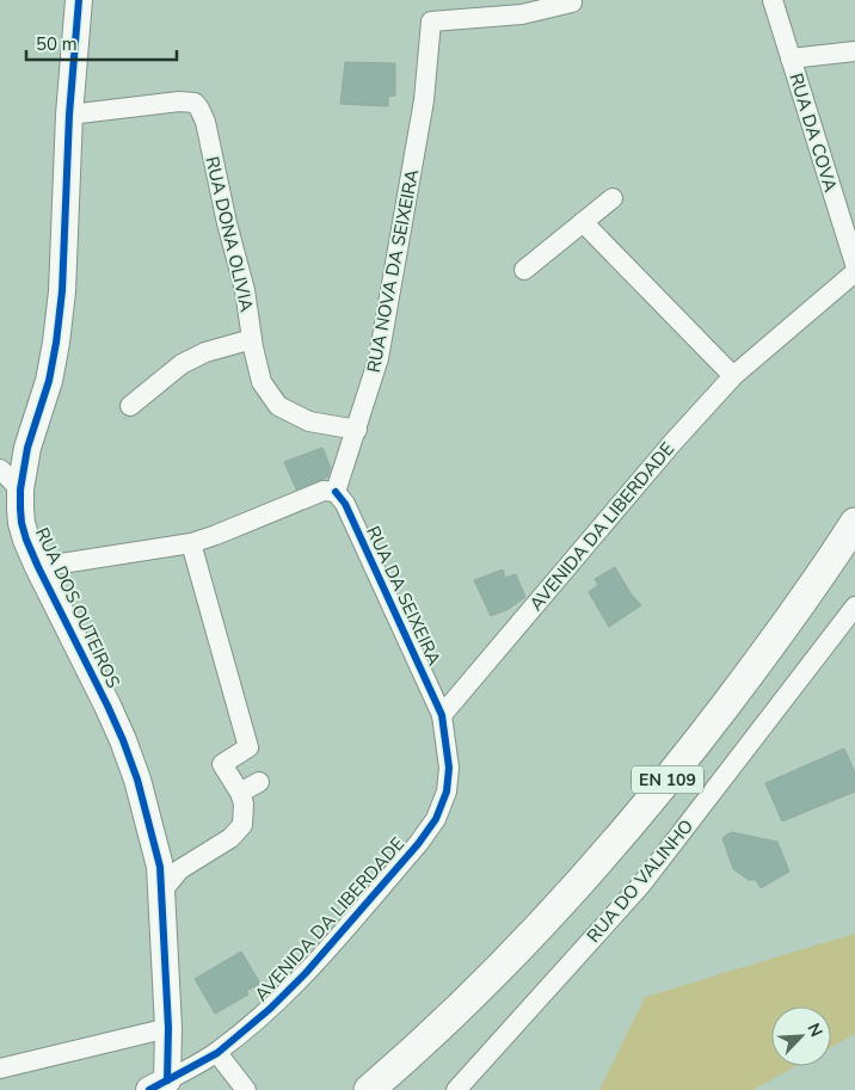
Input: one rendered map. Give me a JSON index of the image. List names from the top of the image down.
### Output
{
  "streets": {
    "main road": ["EN 109"],
    "street": [
      "RUA DA COVA",
      "RUA DONA OLIVIA",
      "RUA NOVA DA SEIXEIRA",
      "AVENIDA DA LIBERDADE",
      "RUA DA SEIXEIRA",
      "RUA DOS OUTEIROS",
      "RUA DO VALINHO"
    ]
  },
  "crossings": [
    ["RUA DONA OLIVIA", "RUA NOVA DA SEIXEIRA"],
    ["RUA DONA OLIVIA", "RUA DOS OUTEIROS"],
    ["RUA NOVA DA SEIXEIRA", "RUA DA SEIXEIRA"],
    ["AVENIDA DA LIBERDADE", "RUA DA SEIXEIRA"],
    ["AVENIDA DA LIBERDADE", "RUA DOS OUTEIROS"]
  ],
  "scale_bar": "50 m",
  "north": "top right"
}
